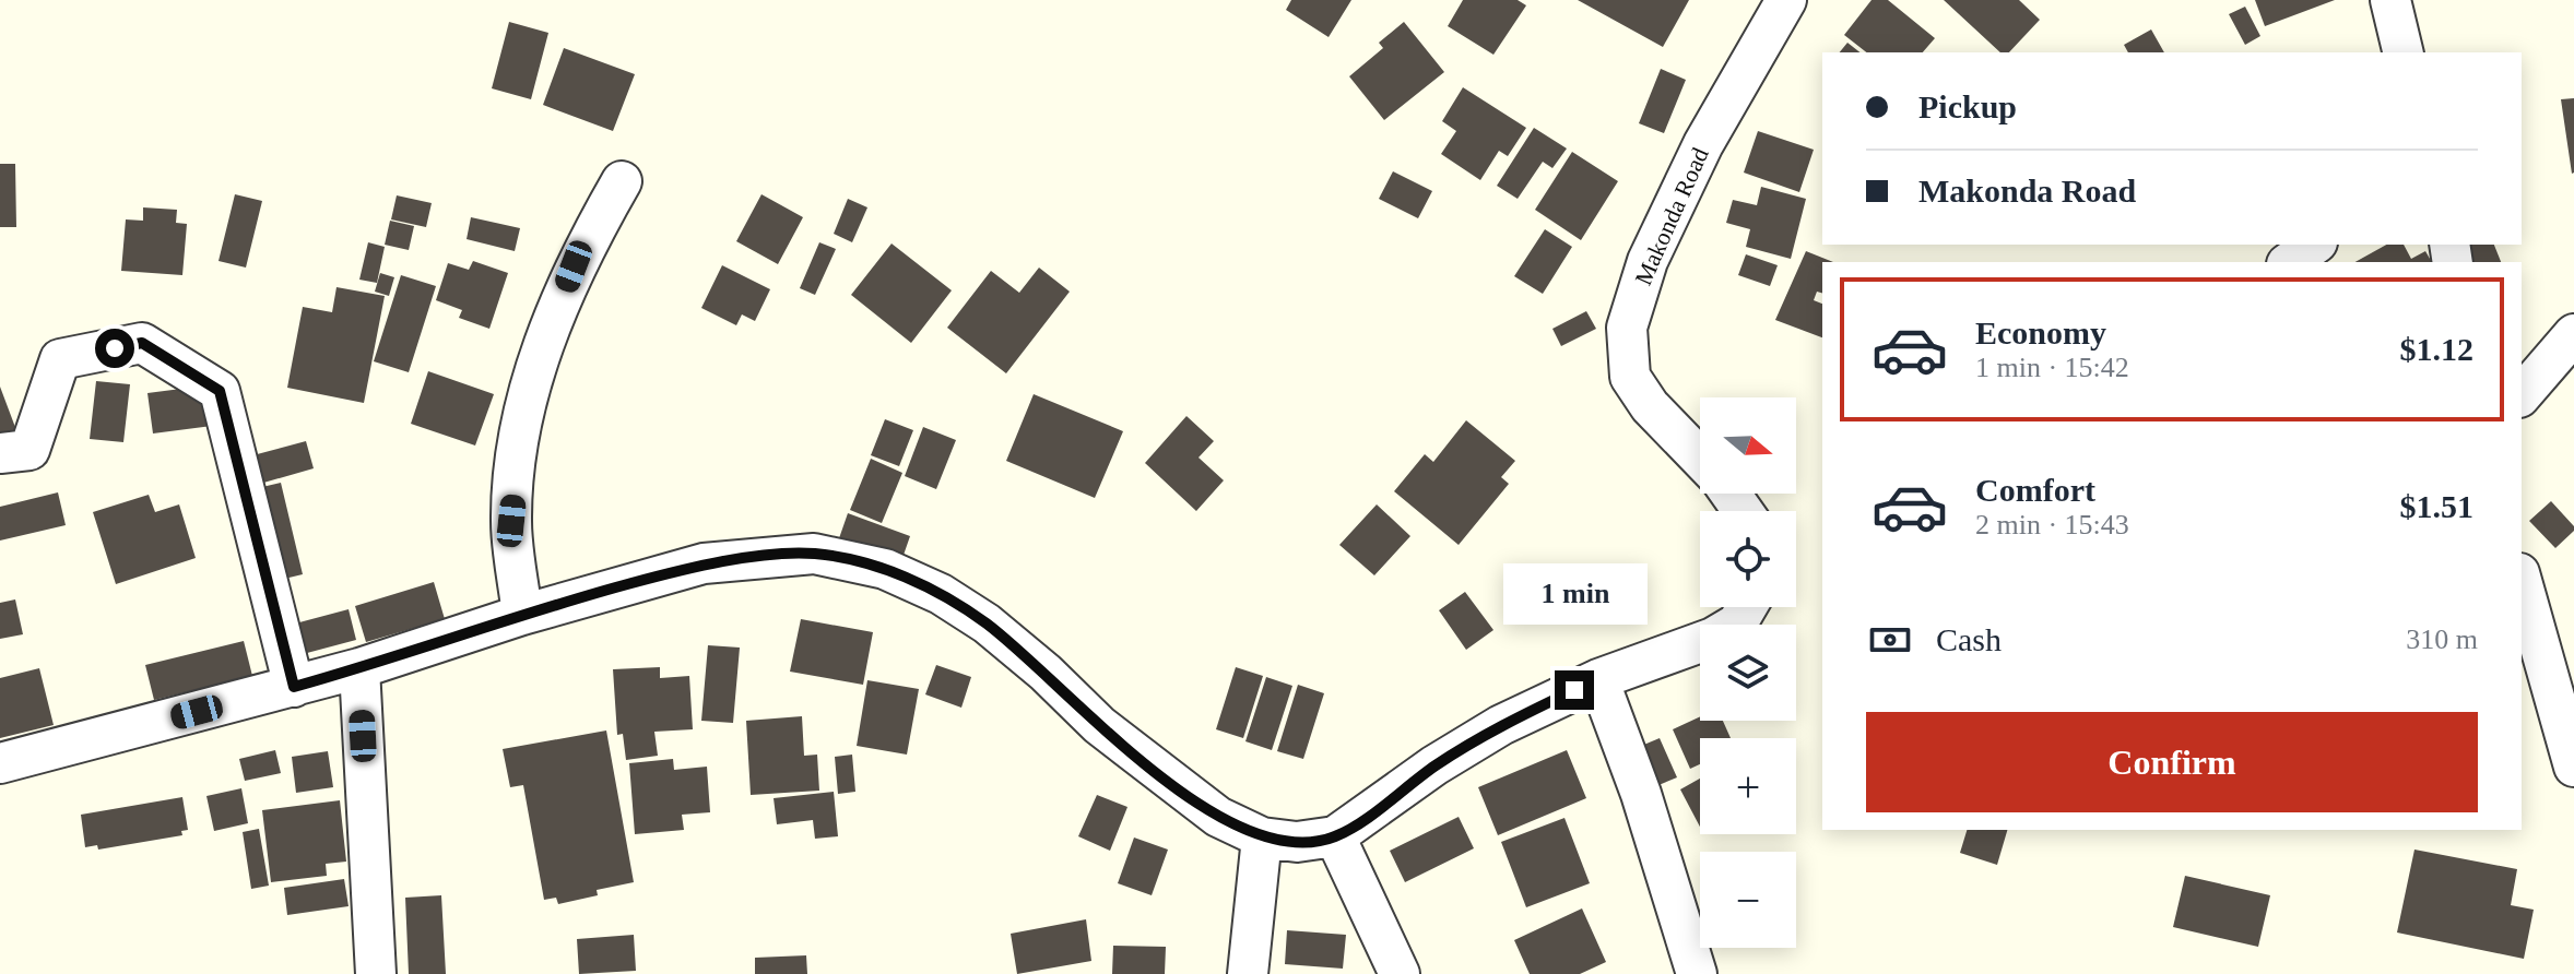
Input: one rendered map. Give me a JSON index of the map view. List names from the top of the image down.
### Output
{
  "streets": {
    "street": ["Makonda Road"]
  },
  "north": "right",
  "page": {
    "banner": ["Pickup", "Makonda Road"],
    "list": [
      {
        "name": "Economy",
        "note": "1 min · 15:42",
        "value": "$1.12"
      },
      {
        "name": "Comfort",
        "note": "2 min · 15:43",
        "value": "$1.51"
      }
    ],
    "map_buttons": ["+", "−"],
    "bubble": "1 min",
    "pay": ["Cash", "310 m"],
    "buttons": "Confirm"
  }
}
